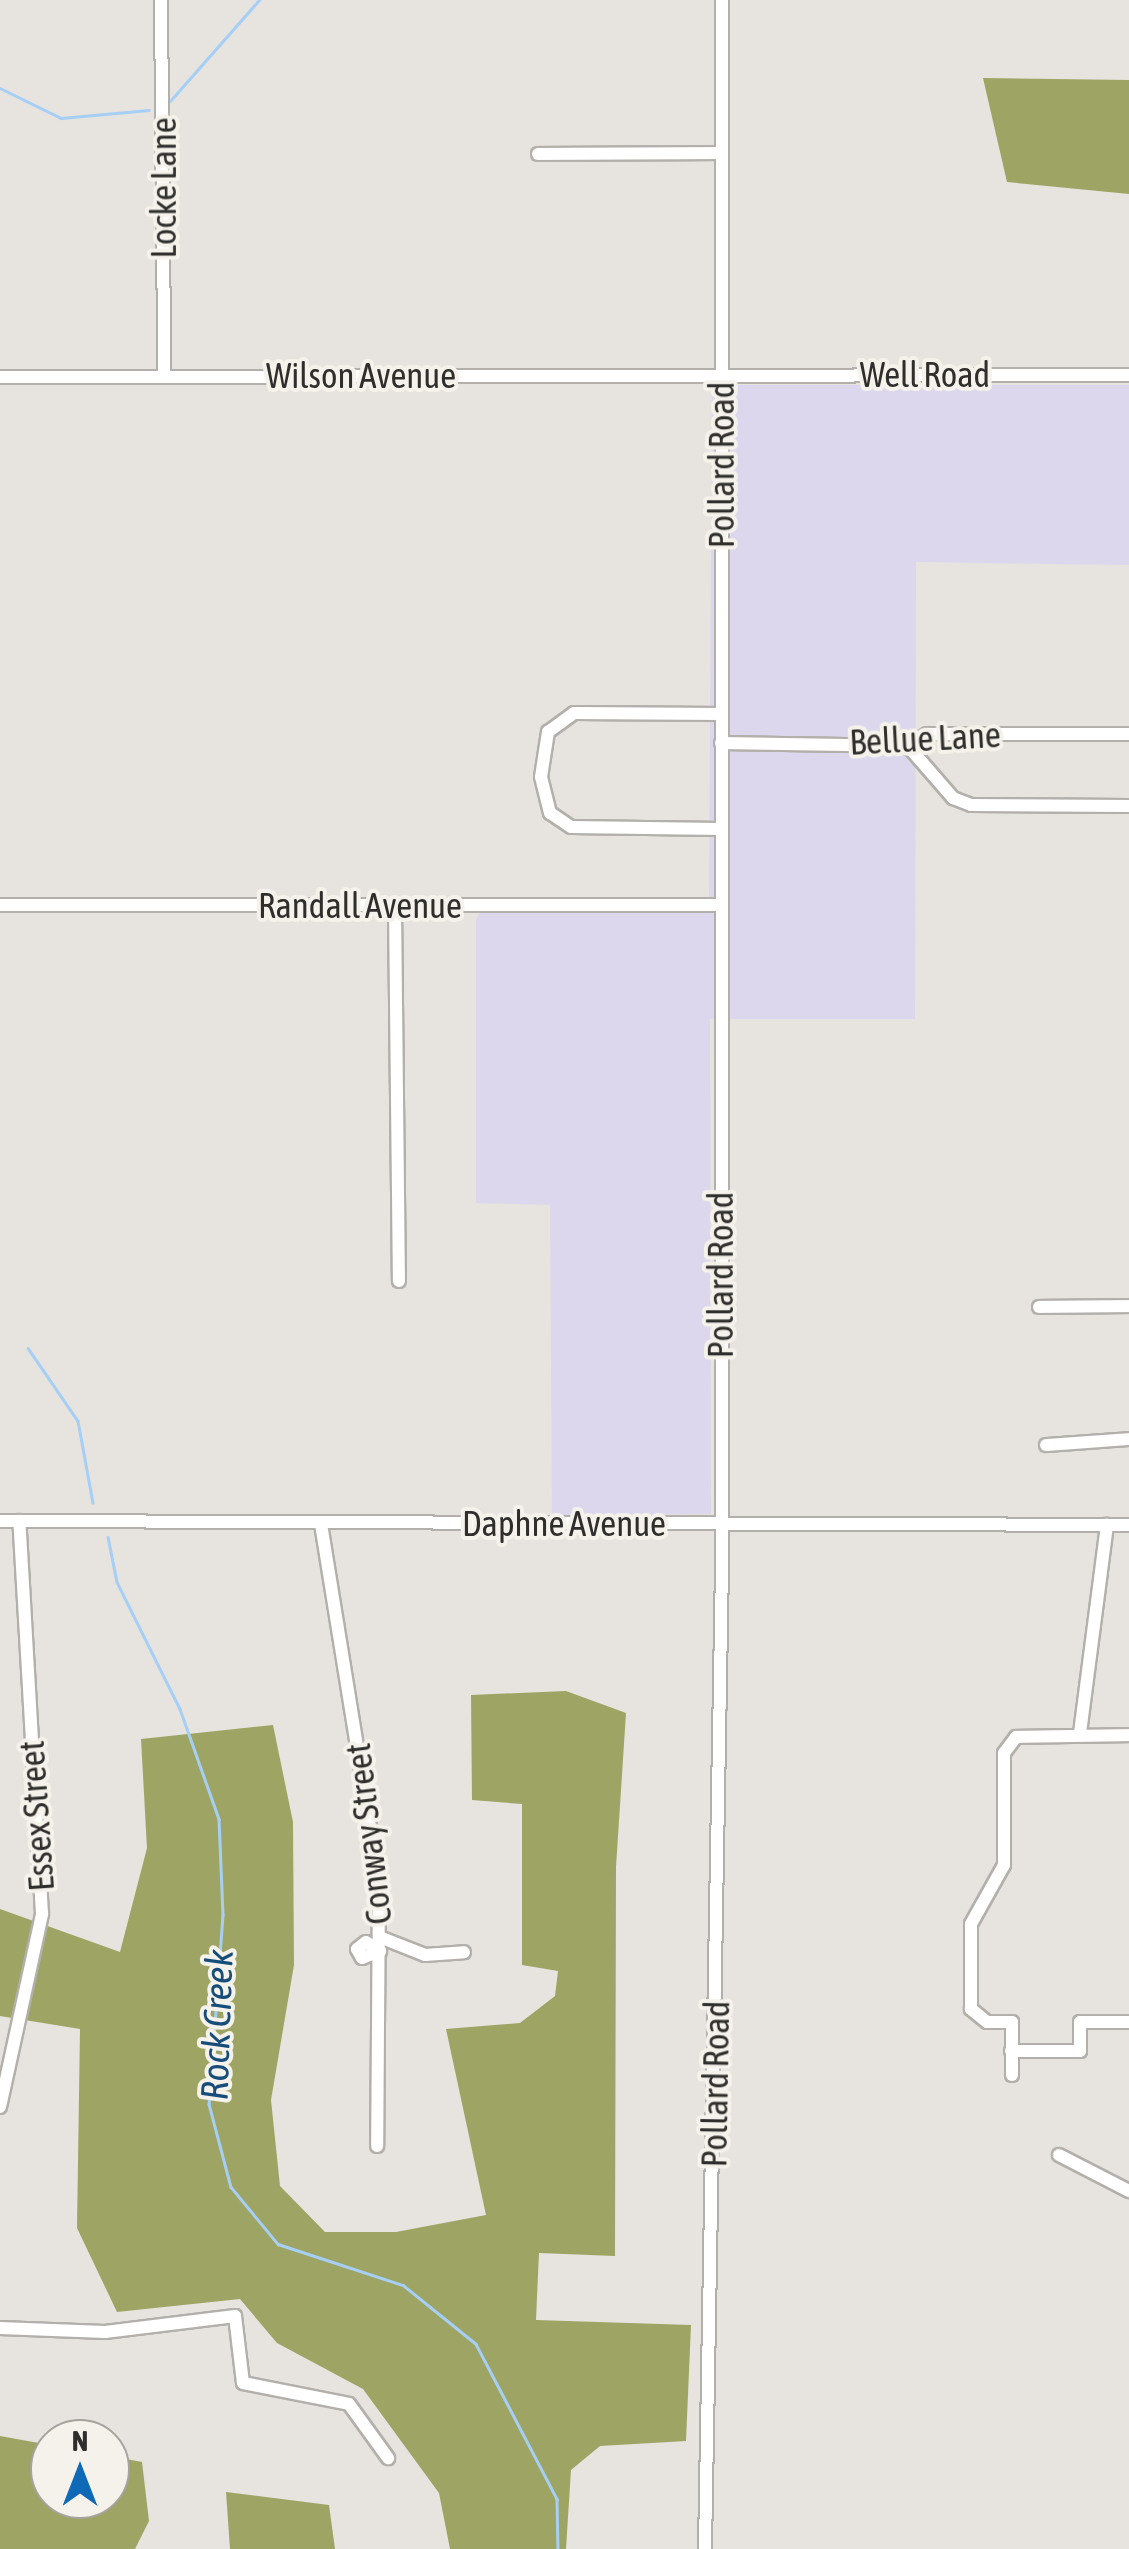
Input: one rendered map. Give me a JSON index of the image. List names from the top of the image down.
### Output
{
  "streets": {
    "street": [
      "Locke Lane",
      "Well Road",
      "Wilson Avenue",
      "Pollard Road",
      "Bellue Lane",
      "Randall Avenue",
      "Daphne Avenue",
      "Essex Street",
      "Conway Street"
    ]
  },
  "crossings": [
    ["Locke Lane", "Wilson Avenue"],
    ["Well Road", "Wilson Avenue"],
    ["Well Road", "Pollard Road"],
    ["Wilson Avenue", "Pollard Road"],
    ["Pollard Road", "Bellue Lane"],
    ["Pollard Road", "Randall Avenue"],
    ["Pollard Road", "Daphne Avenue"],
    ["Daphne Avenue", "Essex Street"],
    ["Daphne Avenue", "Conway Street"]
  ],
  "water": ["Rock Creek"],
  "north": "top"
}
